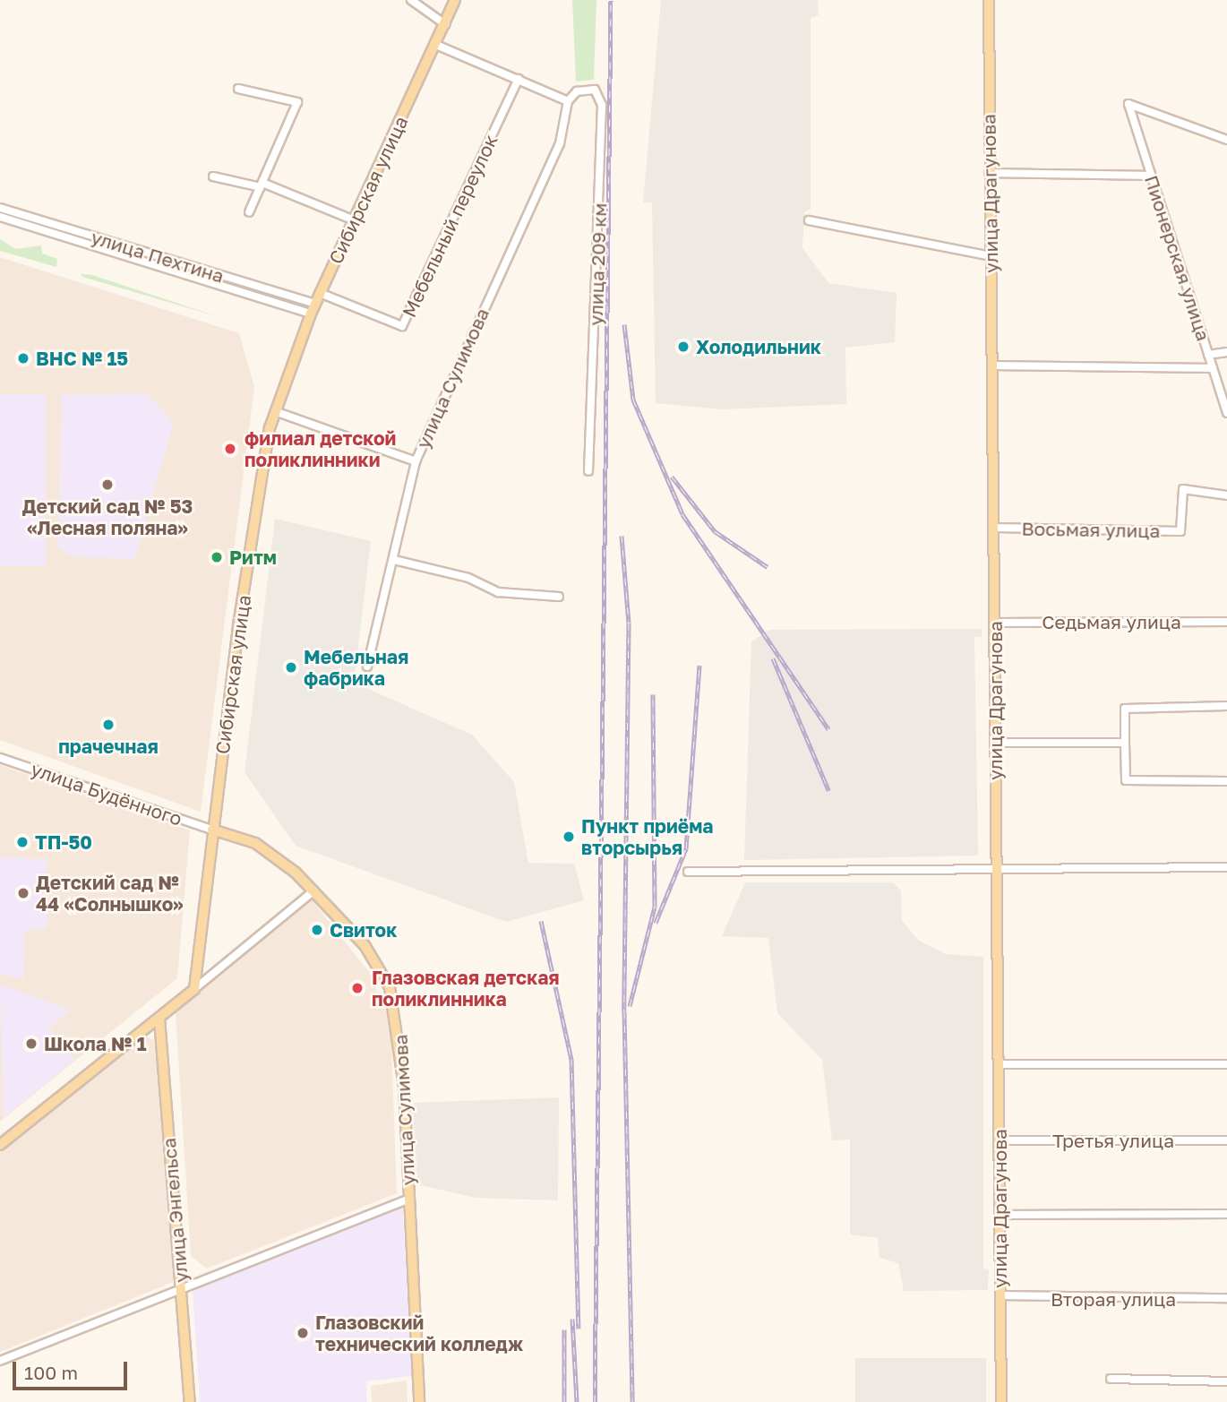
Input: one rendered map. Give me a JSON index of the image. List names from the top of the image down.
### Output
{
  "streets": {
    "main road": [
      "Сибирская улица",
      "улица Драгунова",
      "улица Сулимова",
      "улица Энгельса"
    ],
    "street": [
      "Мебельный переулок",
      "улица Пехтина",
      "Пионерская улица",
      "улица 209 км",
      "Восьмая улица",
      "Седьмая улица",
      "улица Будённого",
      "Третья улица",
      "Вторая улица"
    ]
  },
  "crossings": [
    ["Сибирская улица", "Мебельный переулок"],
    ["Сибирская улица", "улица Пехтина"],
    ["Сибирская улица", "улица Сулимова"],
    ["Сибирская улица", "улица Будённого"],
    ["улица Драгунова", "Восьмая улица"],
    ["улица Драгунова", "Седьмая улица"],
    ["улица Драгунова", "Третья улица"],
    ["улица Драгунова", "Вторая улица"],
    ["улица 209 км", "улица Сулимова"],
    ["улица Сулимова", "улица Будённого"]
  ],
  "places": [
    "Холодильник",
    "ВНС № 15",
    "филиал детской поликлинники",
    "Детский сад № 53 «Лесная поляна»",
    "Ритм",
    "Мебельная фабрика",
    "прачечная",
    "Пункт приёма вторсырья",
    "ТП-50",
    "Детский сад № 44 «Солнышко»",
    "Свиток",
    "Глазовская детская поликлинника",
    "Школа № 1",
    "Глазовский технический колледж"
  ],
  "scale_bar": "100 m"
}
